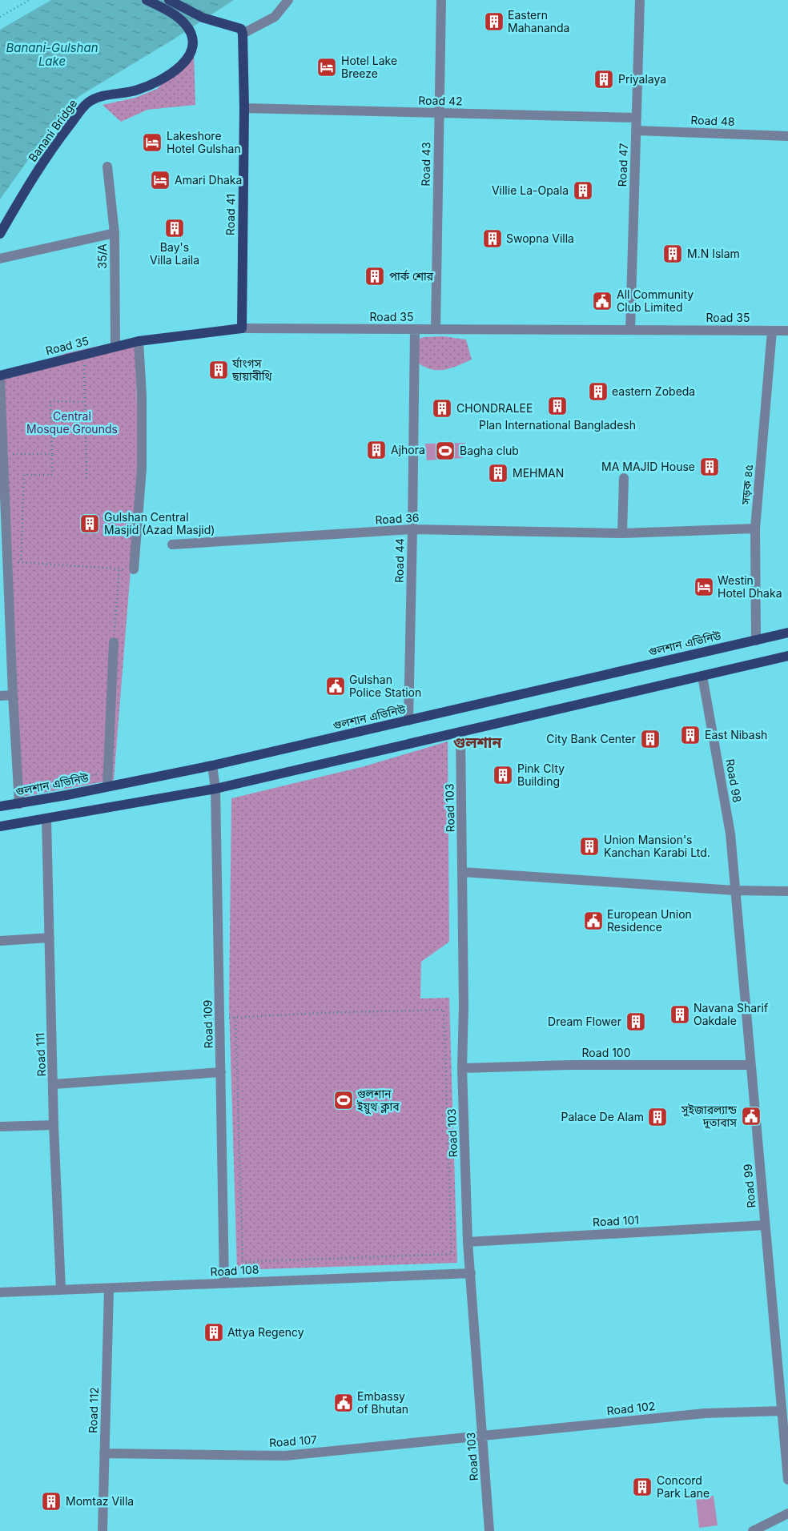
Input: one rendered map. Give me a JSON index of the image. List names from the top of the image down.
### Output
{
  "streets": {
    "main road": [
      "Banani Bridge",
      "Road 41",
      "Road 35",
      "গুলশান এভিনিউ"
    ],
    "street": [
      "Road 42",
      "Road 48",
      "Road 43",
      "Road 47",
      "35/A",
      "সড়ক ৪৫",
      "Road 36",
      "Road 44",
      "Road 98",
      "Road 103",
      "Road 109",
      "Road 100",
      "Road 111",
      "Road 99",
      "Road 101",
      "Road 108",
      "Road 102",
      "Road 112",
      "Road 107"
    ]
  },
  "crossings": [
    ["Road 42", "Road 43"],
    ["Road 42", "Road 47"],
    ["Road 42", "Road 41"],
    ["Road 48", "Road 47"],
    ["Road 43", "Road 35"],
    ["Road 47", "Road 35"],
    ["Road 41", "Road 35"],
    ["35/A", "Road 35"],
    ["Road 35", "সড়ক ৪৫"],
    ["Road 35", "Road 44"],
    ["সড়ক ৪৫", "Road 36"],
    ["সড়ক ৪৫", "গুলশান এভিনিউ"],
    ["Road 36", "Road 44"],
    ["Road 44", "গুলশান এভিনিউ"],
    ["গুলশান এভিনিউ", "Road 109"],
    ["Road 98", "Road 99"],
    ["Road 103", "Road 100"],
    ["Road 103", "Road 101"],
    ["Road 103", "Road 108"],
    ["Road 103", "Road 102"],
    ["Road 103", "Road 107"],
    ["Road 109", "Road 108"],
    ["Road 100", "Road 99"],
    ["Road 111", "Road 108"],
    ["Road 99", "Road 101"],
    ["Road 99", "Road 102"],
    ["Road 108", "Road 112"],
    ["Road 102", "Road 107"],
    ["Road 112", "Road 107"]
  ],
  "districts": ["গুলশান"],
  "water": ["Banani-Gulshan Lake"],
  "parks": ["Central Mosque Grounds"],
  "places": {
    "building": [
      "Eastern Mahananda",
      "Priyalaya",
      "Villie La-Opala",
      "Bay's Villa Laila",
      "Swopna Villa",
      "M.N Islam",
      "পার্ক শোর",
      "র্যাংগস ছায়াবীথি",
      "eastern Zobeda",
      "Plan International Bangladesh",
      "CHONDRALEE",
      "Ajhora",
      "MA MAJID House",
      "MEHMAN",
      "Gulshan Central Masjid (Azad Masjid)",
      "East Nibash",
      "City Bank Center",
      "Pink CIty Building",
      "Union Mansion's Kanchan Karabi Ltd.",
      "Navana Sharif Oakdale",
      "Dream Flower",
      "Palace De Alam",
      "Attya Regency",
      "Concord Park Lane",
      "Momtaz Villa"
    ],
    "hotel": [
      "Hotel Lake Breeze",
      "Lakeshore Hotel Gulshan",
      "Amari Dhaka",
      "Westin Hotel Dhaka"
    ],
    "public building": [
      "All Community Club Limited",
      "Gulshan Police Station",
      "European Union Residence",
      "সুইজারল্যান্ড দূতাবাস",
      "Embassy of Bhutan"
    ],
    "sports": ["Bagha club", "গুলশান ইয়ুথ ক্লাব"]
  }
}
